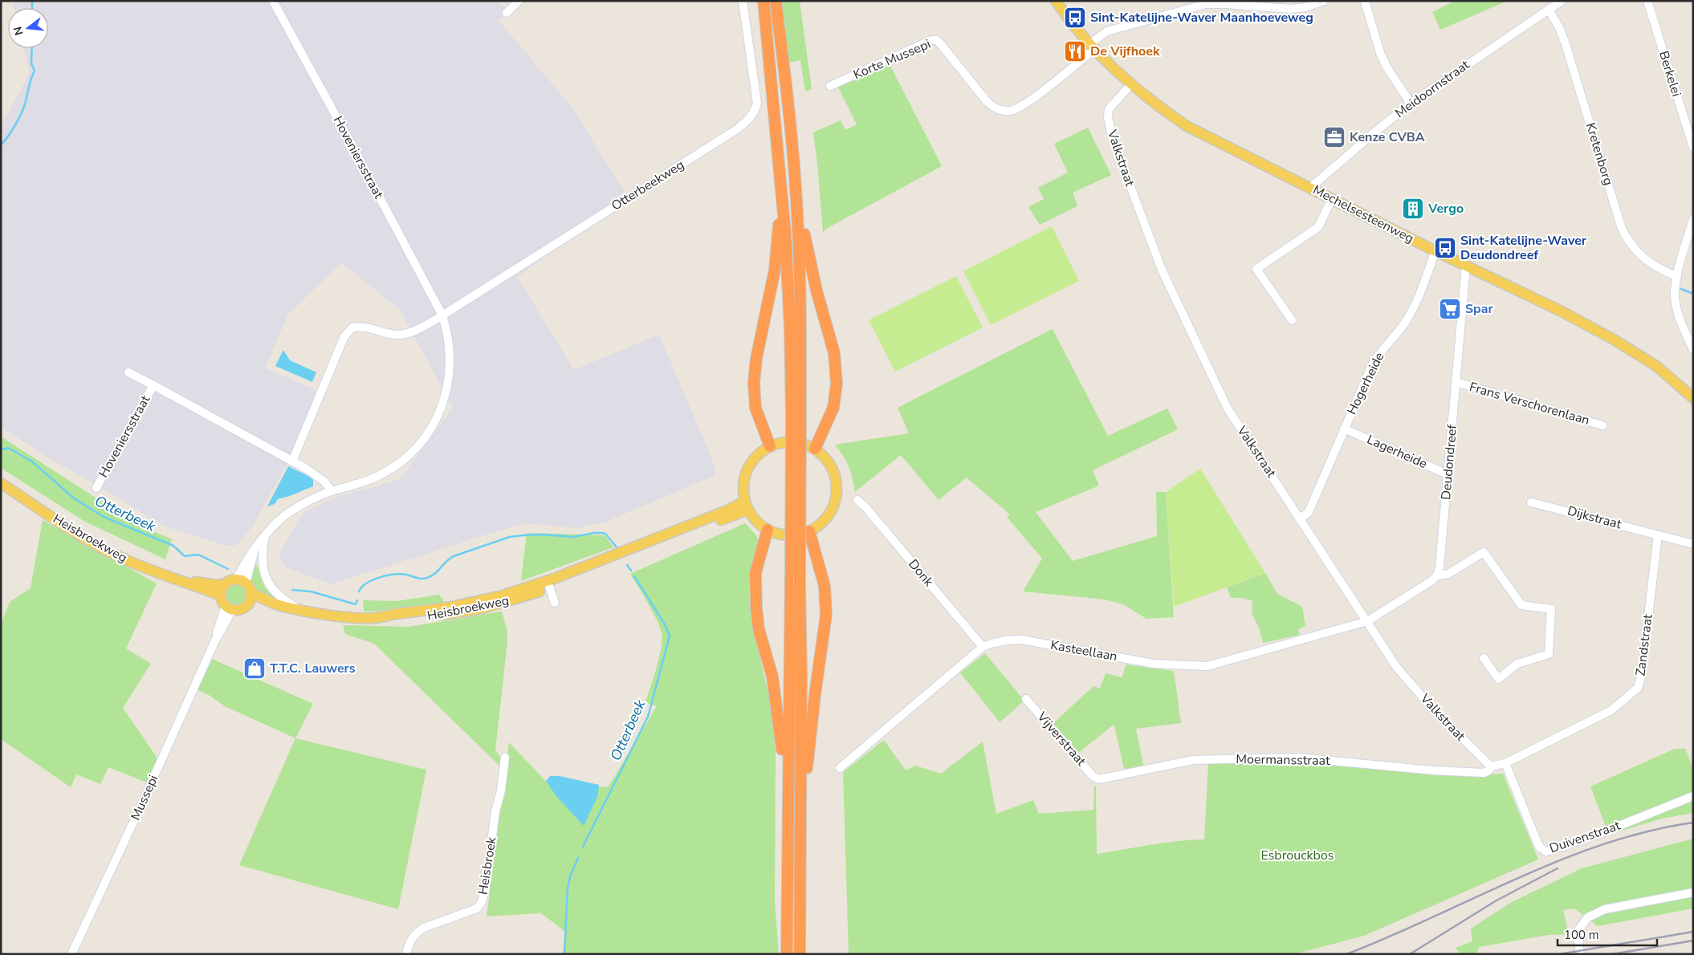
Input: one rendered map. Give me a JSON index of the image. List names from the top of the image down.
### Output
{
  "streets": {
    "main road": ["Mechelsesteenweg", "Heisbroekweg"],
    "street": [
      "Korte Mussepi",
      "Berkelei",
      "Meidoornstraat",
      "Kretenborg",
      "Hoveniersstraat",
      "Valkstraat",
      "Otterbeekweg",
      "Hogerheide",
      "Frans Verschorenlaan",
      "Lagerheide",
      "Deudondreef",
      "Dijkstraat",
      "Donk",
      "Zandstraat",
      "Kasteellaan",
      "Vijverstraat",
      "Moermansstraat",
      "Mussepi",
      "Duivenstraat",
      "Heisbroek"
    ]
  },
  "crossings": [
    ["Korte Mussepi", "Mechelsesteenweg"],
    ["Meidoornstraat", "Kretenborg"],
    ["Meidoornstraat", "Mechelsesteenweg"],
    ["Hoveniersstraat", "Otterbeekweg"],
    ["Hoveniersstraat", "Heisbroekweg"],
    ["Hoveniersstraat", "Mussepi"],
    ["Valkstraat", "Mechelsesteenweg"],
    ["Valkstraat", "Hogerheide"],
    ["Valkstraat", "Kasteellaan"],
    ["Valkstraat", "Moermansstraat"],
    ["Mechelsesteenweg", "Hogerheide"],
    ["Mechelsesteenweg", "Deudondreef"],
    ["Hogerheide", "Lagerheide"],
    ["Frans Verschorenlaan", "Deudondreef"],
    ["Lagerheide", "Deudondreef"],
    ["Dijkstraat", "Zandstraat"],
    ["Heisbroekweg", "Mussepi"],
    ["Donk", "Kasteellaan"],
    ["Zandstraat", "Duivenstraat"],
    ["Vijverstraat", "Moermansstraat"]
  ],
  "water": ["Otterbeek"],
  "parks": ["Esbrouckbos"],
  "places": {
    "bus stop": ["Sint-Katelijne-Waver Maanhoeveweg", "Sint-Katelijne-Waver Deudondreef"],
    "restaurant": ["De Vijfhoek"],
    "office": ["Kenze CVBA"],
    "building": ["Vergo"],
    "supermarket": ["Spar"],
    "shop": ["T.T.C. Lauwers"]
  },
  "scale_bar": "100 m",
  "north": "left"
}
